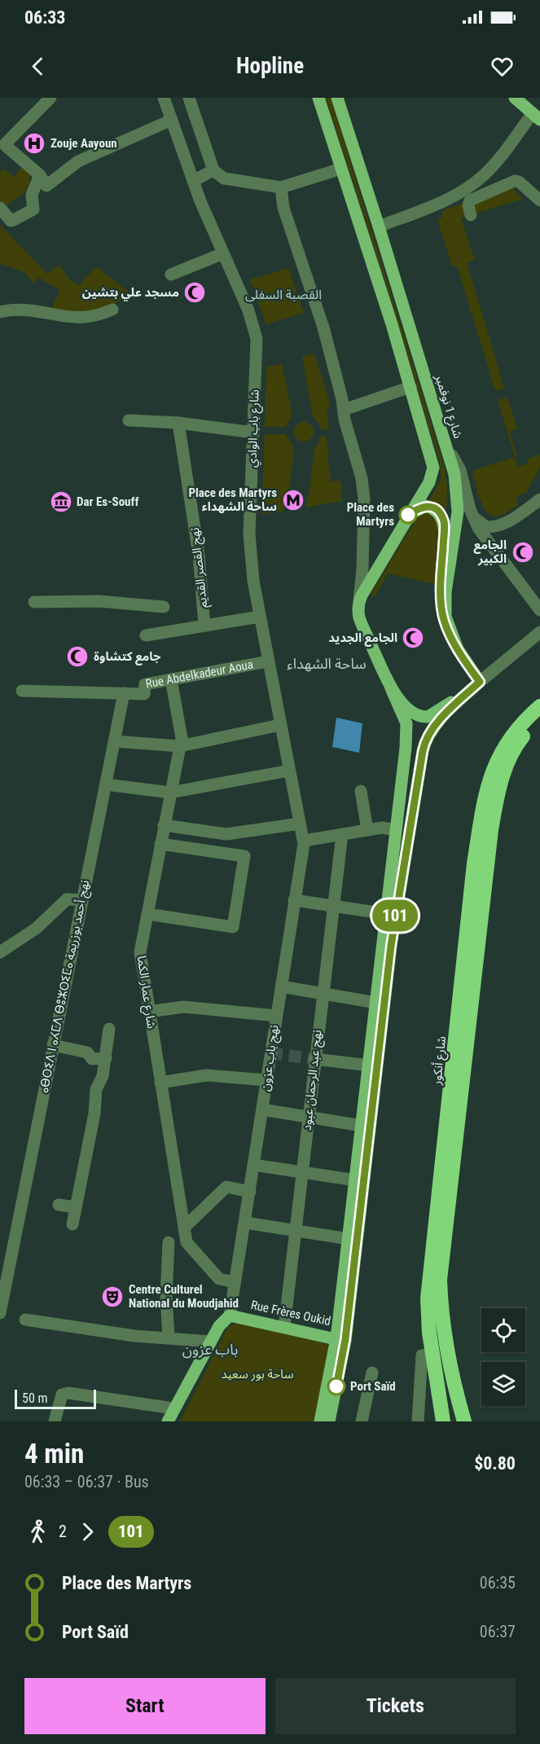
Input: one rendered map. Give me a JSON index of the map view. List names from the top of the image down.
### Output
{
  "streets": {
    "highway": ["شارع أنكور"],
    "main road": ["شارع 1 نوفمبر", "Rue Frères Oukid"],
    "street": [
      "شارع باب الوادي",
      "نهج القصر القديم",
      "Rue Abdelkadeur Aoua",
      "ⴰⴱⵔⵉⴷ ⵏ ⴰⵃⵎⴷ ⴱⵓⵣⵔⵉⵎⴰ نهج أحمد بوزريمة",
      "شارع عمار الكما",
      "نهج باب عزون",
      "نهج عبد الرحمان عبود"
    ]
  },
  "crossings": [
    ["شارع باب الوادي", "Rue Abdelkadeur Aoua"],
    ["شارع باب الوادي", "نهج باب عزون"],
    ["Rue Abdelkadeur Aoua", "ⴰⴱⵔⵉⴷ ⵏ ⴰⵃⵎⴷ ⴱⵓⵣⵔⵉⵎⴰ نهج أحمد بوزريمة"],
    ["Rue Abdelkadeur Aoua", "شارع عمار الكما"],
    ["شارع عمار الكما", "نهج باب عزون"],
    ["نهج باب عزون", "Rue Frères Oukid"],
    ["نهج عبد الرحمان عبود", "Rue Frères Oukid"]
  ],
  "districts": ["القصبة السفلى", "ساحة الشهداء", "باب عزون"],
  "parks": ["ساحة بور سعيد"],
  "places": {
    "hospital": ["Zouje Aayoun"],
    "mosque": [
      "مسجد علي بتشين",
      "الجامع الكبير",
      "الجامع الجديد",
      "جامع كتشاوة"
    ],
    "metro station": ["Place des Martyrs ساحة الشهداء"],
    "museum": ["Dar Es-Souff"],
    "other": ["Place des Martyrs", "Port Saïd"],
    "theatre": ["Centre Culturel National du Moudjahid"]
  },
  "lines": ["bus line 101"],
  "scale_bar": "50 m",
  "page": {
    "status": "06:33",
    "header": "Hopline",
    "on_map": "101",
    "scale": "50 m",
    "heading": ["4 min", "06:33 – 06:37 · Bus", "$0.80"],
    "legs": ["2", "101"],
    "list": [
      {
        "name": "Place des Martyrs",
        "value": "06:35"
      },
      {
        "name": "Port Saïd",
        "value": "06:37"
      }
    ],
    "buttons": ["Start", "Tickets"]
  }
}
